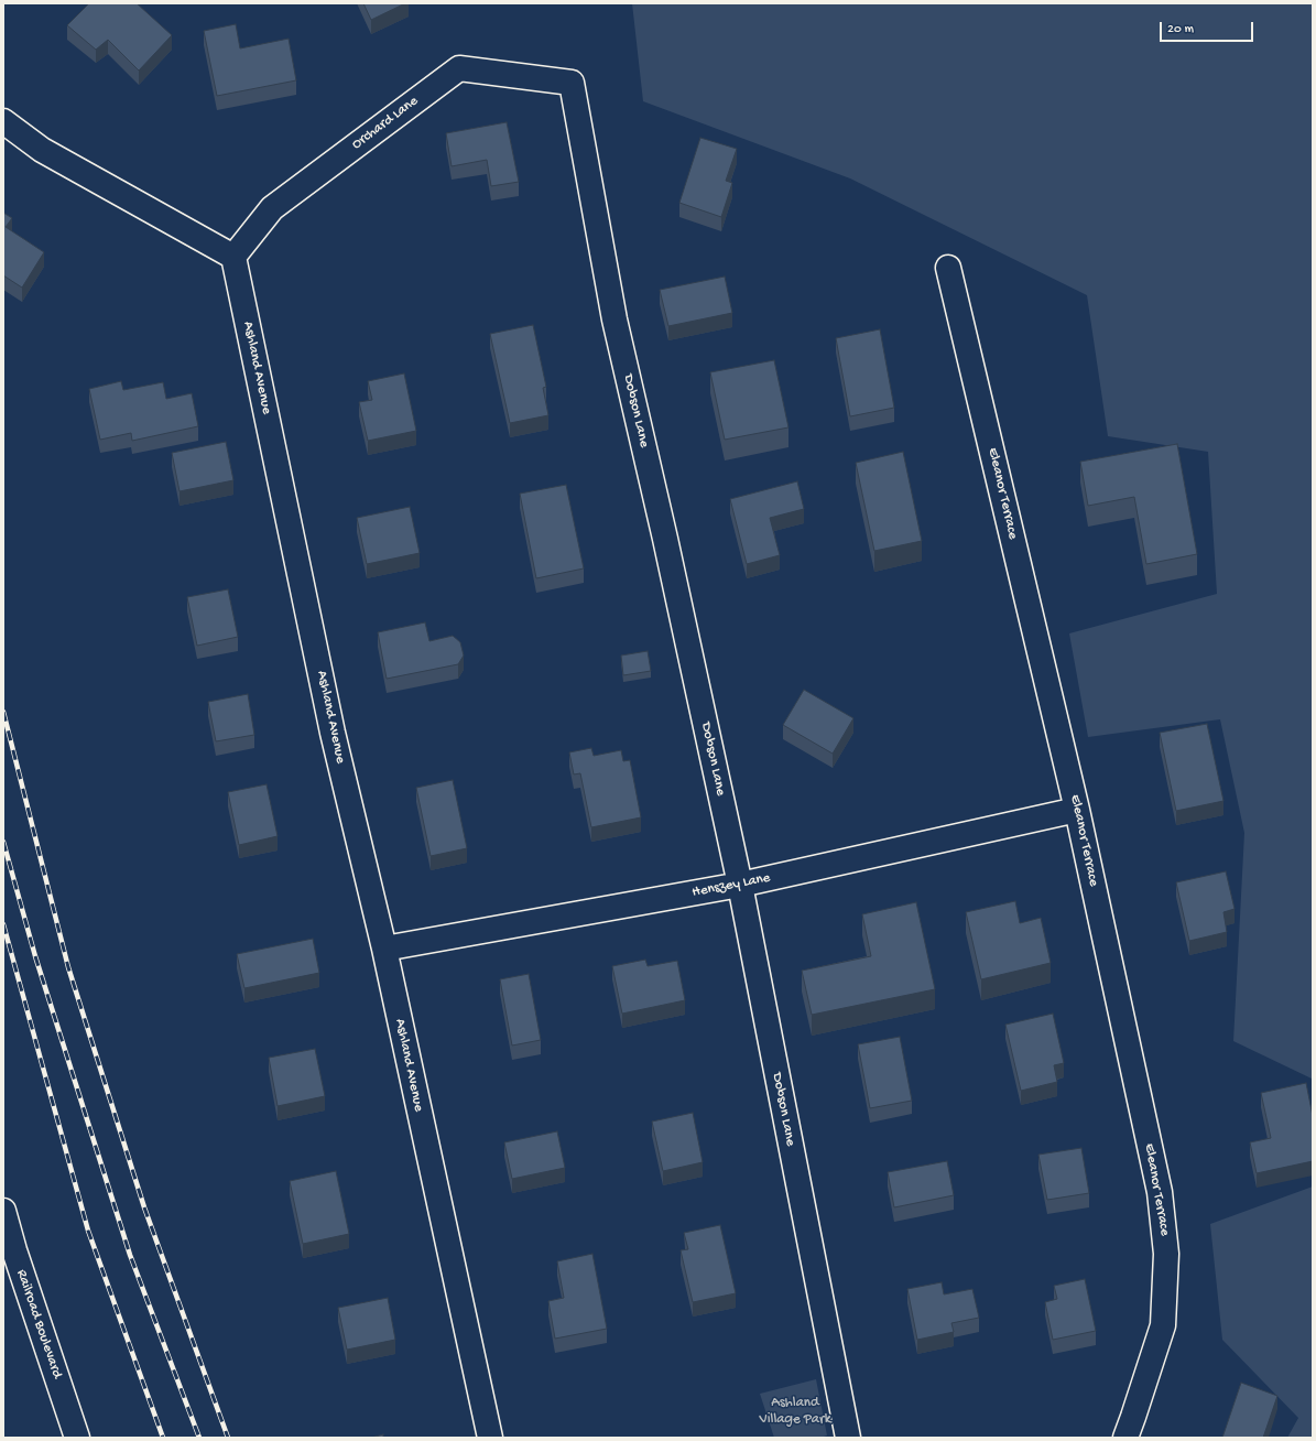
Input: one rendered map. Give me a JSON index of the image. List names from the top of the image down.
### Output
{
  "streets": {
    "street": [
      "Orchard Lane",
      "Ashland Avenue",
      "Dobson Lane",
      "Eleanor Terrace",
      "Henszey Lane",
      "Railroad Boulevard"
    ]
  },
  "crossings": [
    ["Orchard Lane", "Ashland Avenue"],
    ["Orchard Lane", "Dobson Lane"],
    ["Ashland Avenue", "Henszey Lane"],
    ["Dobson Lane", "Henszey Lane"],
    ["Eleanor Terrace", "Henszey Lane"]
  ],
  "parks": ["Ashland Village Park"],
  "scale_bar": "20 m"
}
